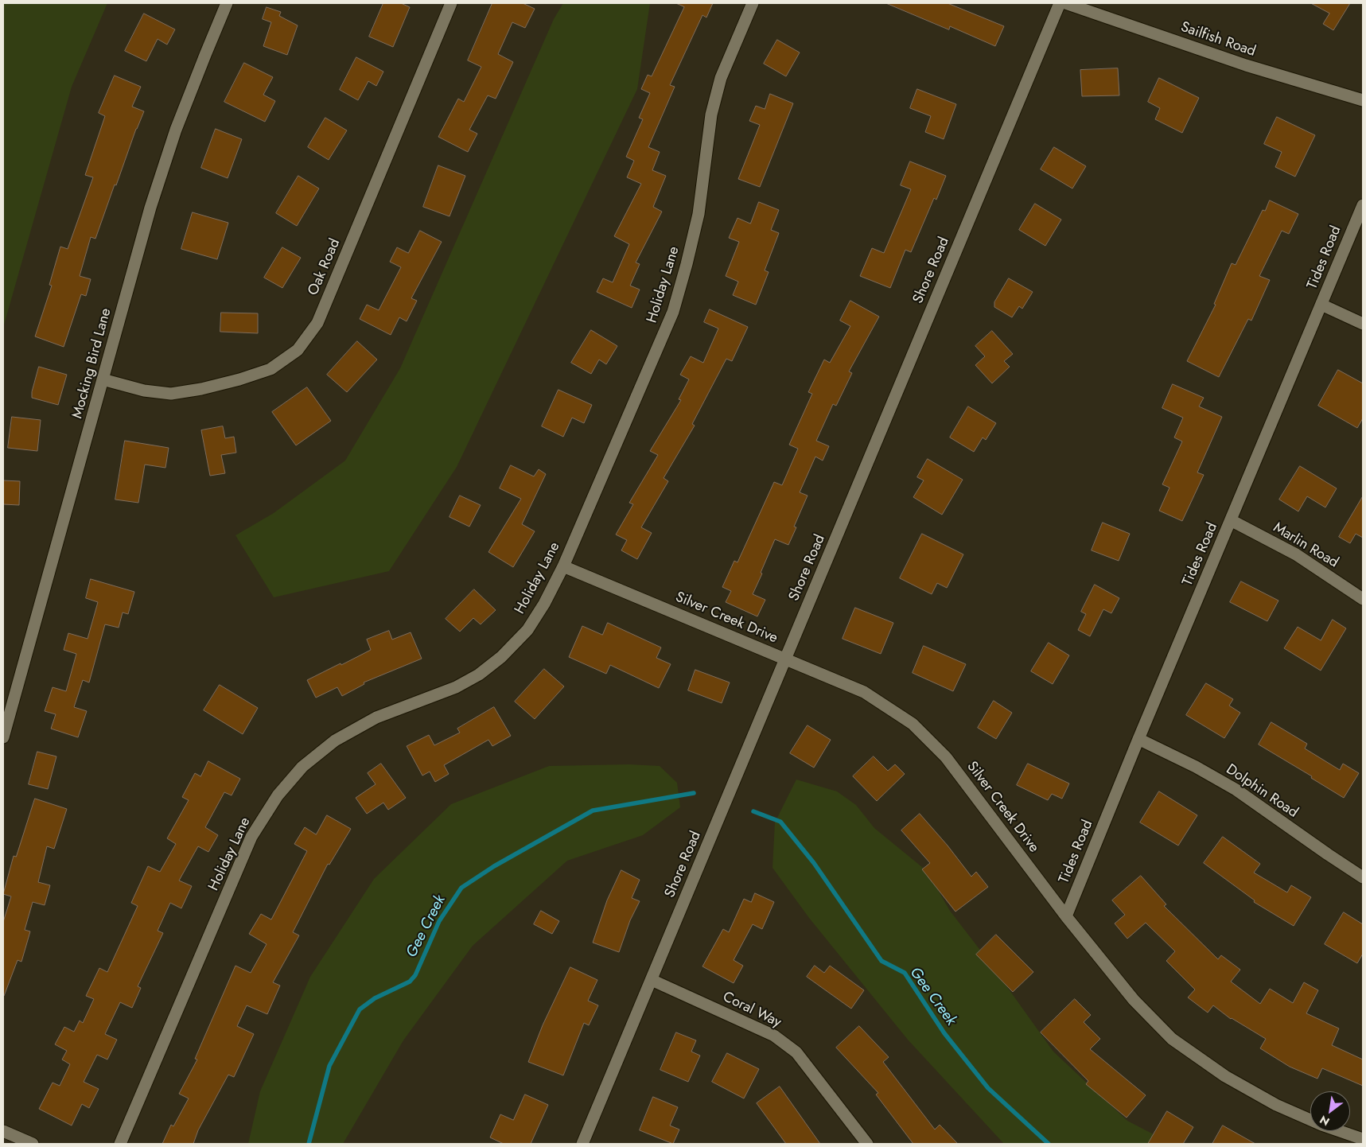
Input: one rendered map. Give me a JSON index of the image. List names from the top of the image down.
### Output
{
  "streets": {
    "street": [
      "Sailfish Road",
      "Tides Road",
      "Oak Road",
      "Shore Road",
      "Holiday Lane",
      "Mocking Bird Lane",
      "Marlin Road",
      "Silver Creek Drive",
      "Dolphin Road",
      "Coral Way"
    ]
  },
  "crossings": [
    ["Tides Road", "Marlin Road"],
    ["Tides Road", "Silver Creek Drive"],
    ["Tides Road", "Dolphin Road"],
    ["Oak Road", "Mocking Bird Lane"],
    ["Shore Road", "Silver Creek Drive"],
    ["Shore Road", "Coral Way"],
    ["Holiday Lane", "Silver Creek Drive"]
  ],
  "water": ["Gee Creek"],
  "north": "bottom left"
}
